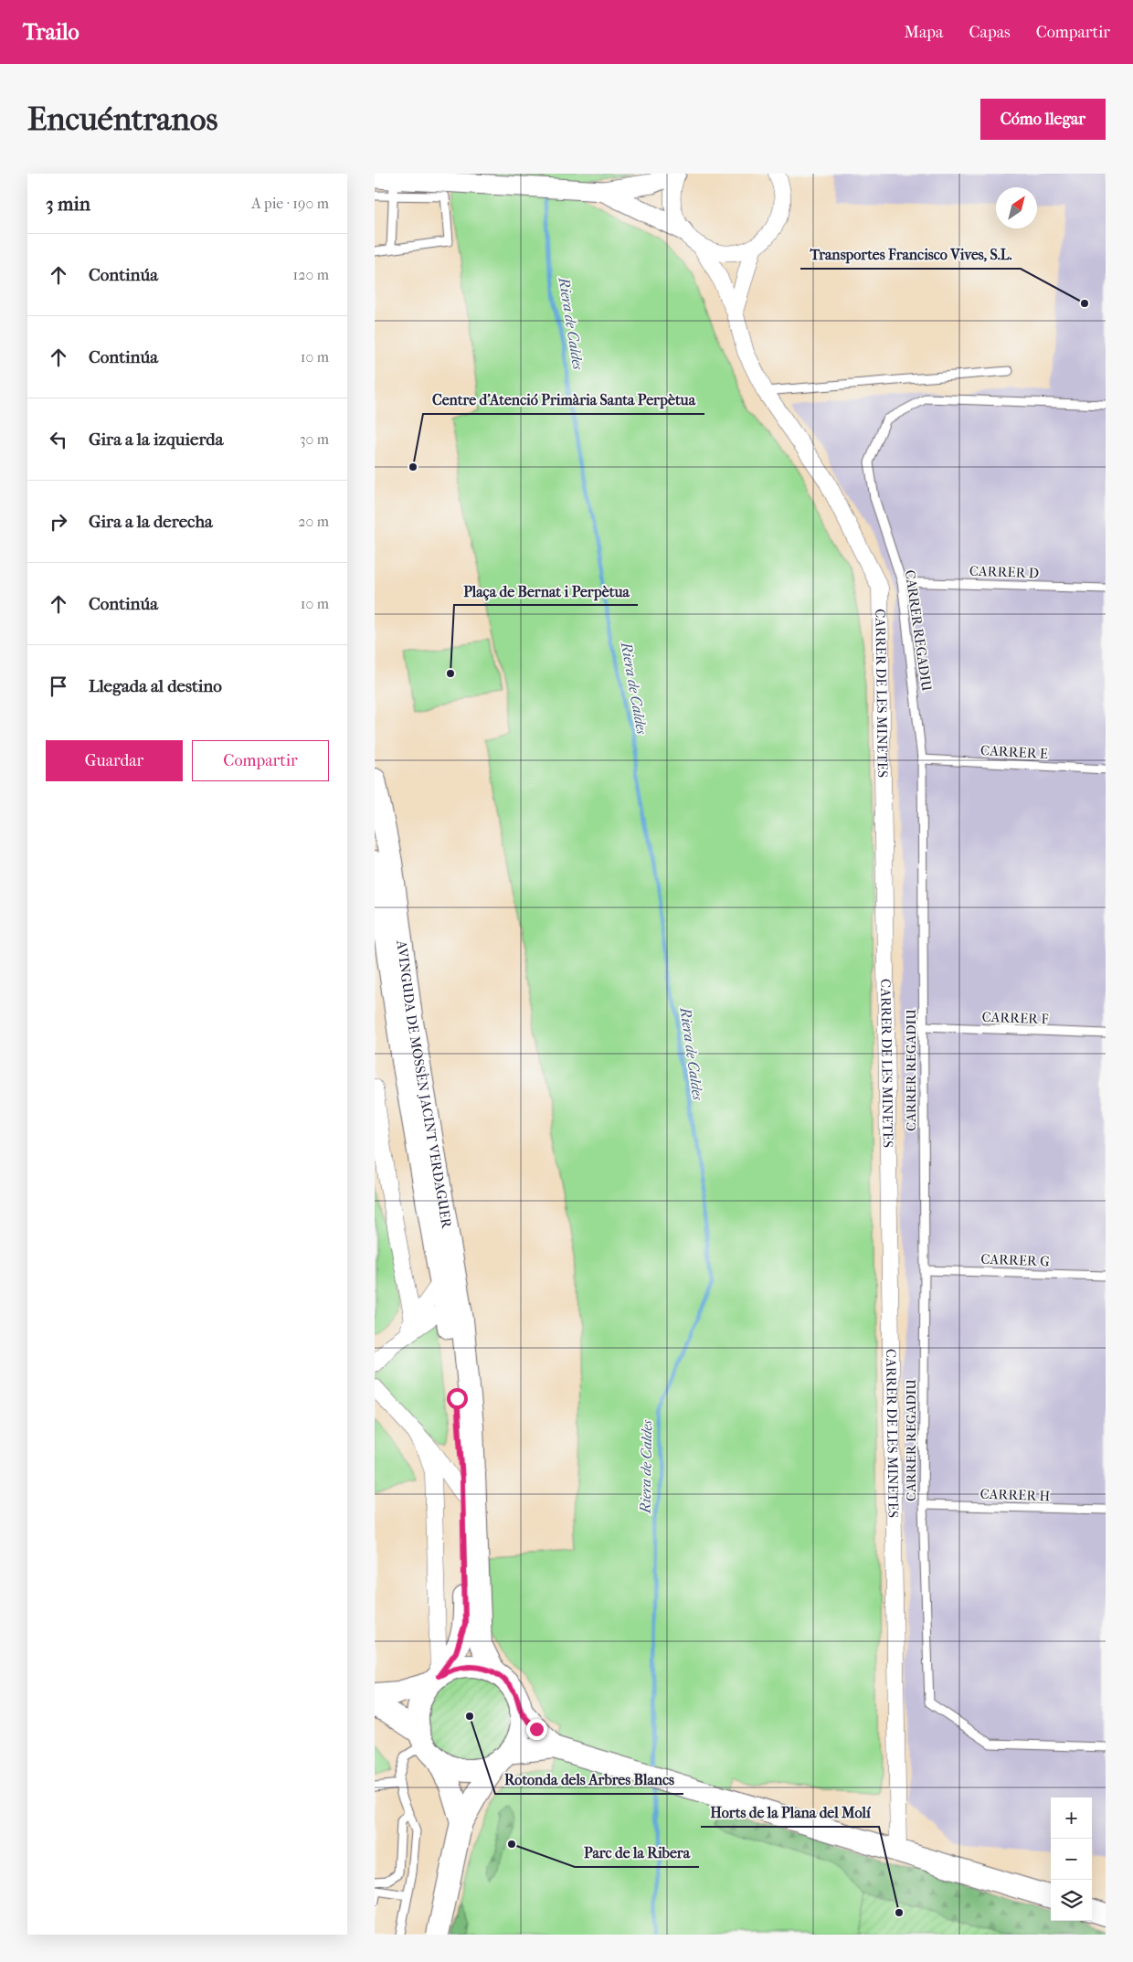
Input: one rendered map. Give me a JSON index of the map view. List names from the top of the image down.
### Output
{
  "streets": {
    "main road": ["AVINGUDA DE MOSSÈN JACINT VERDAGUER"],
    "street": ["CARRER DE LES MINETES"],
    "lane": [
      "CARRER D",
      "CARRER REGADIU",
      "CARRER E",
      "CARRER F",
      "CARRER G",
      "CARRER H"
    ]
  },
  "crossings": [
    ["CARRER D", "CARRER REGADIU"],
    ["CARRER REGADIU", "CARRER E"],
    ["CARRER REGADIU", "CARRER F"],
    ["CARRER REGADIU", "CARRER G"],
    ["CARRER REGADIU", "CARRER H"]
  ],
  "water": ["Riera de Caldes"],
  "places": [
    "Transportes Francisco Vives, S.L.",
    "Centre d'Atenció Primària Santa Perpètua",
    "Plaça de Bernat i Perpètua",
    "Rotonda dels Arbres Blancs",
    "Parc de la Ribera",
    "Horts de la Plana del Molí"
  ],
  "north": "top right",
  "page": {
    "header": "Trailo",
    "nav": ["Mapa", "Capas", "Compartir"],
    "buttons": [
      "Cómo llegar",
      ["Guardar", "Compartir"]
    ],
    "title": "Encuéntranos",
    "heading": ["3 min", "A pie · 190 m"],
    "list": [
      ["Continúa", "120 m"],
      ["Continúa", "10 m"],
      ["Gira a la izquierda", "30 m"],
      ["Gira a la derecha", "20 m"],
      ["Continúa", "10 m"],
      "Llegada al destino"
    ],
    "map_buttons": ["+", "−"]
  }
}
